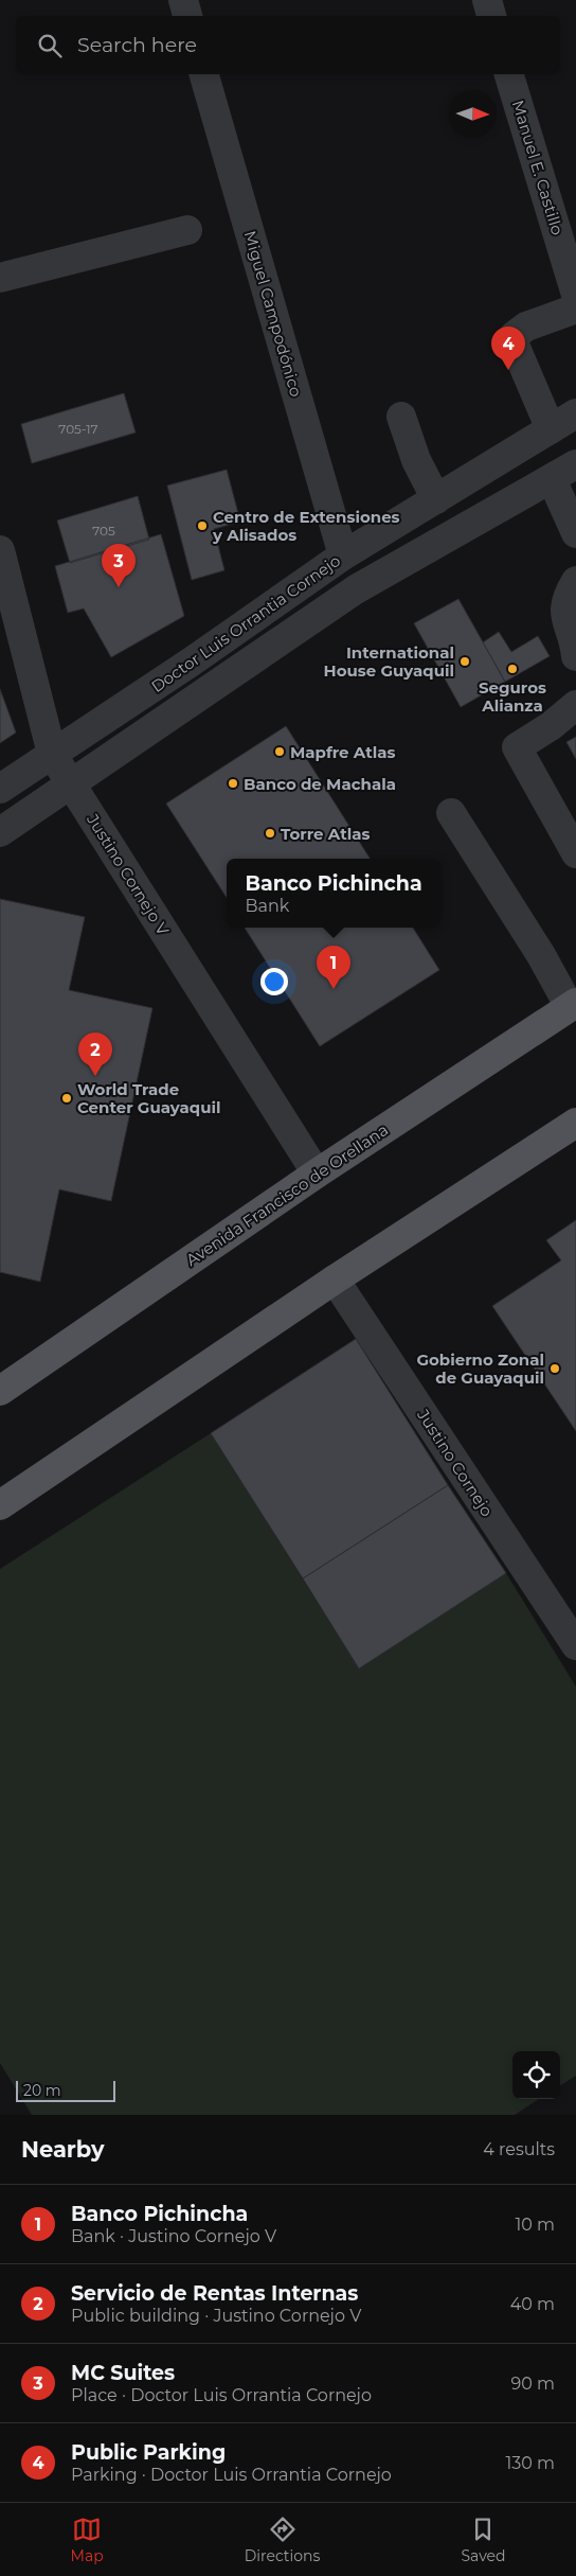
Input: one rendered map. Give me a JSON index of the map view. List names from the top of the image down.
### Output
{
  "streets": {
    "main road": ["Avenida Francisco de Orellana"],
    "street": [
      "Manuel E. Castillo",
      "Miguel Campodónico",
      "Doctor Luis Orrantia Cornejo",
      "Justino Cornejo V",
      "Justino Cornejo"
    ]
  },
  "crossings": [
    ["Miguel Campodónico", "Doctor Luis Orrantia Cornejo"],
    ["Doctor Luis Orrantia Cornejo", "Justino Cornejo V"],
    ["Justino Cornejo V", "Avenida Francisco de Orellana"]
  ],
  "places": [
    "Centro de Extensiones y Alisados",
    "International House Guyaquil",
    "Seguros Alianza",
    "Mapfre Atlas",
    "Banco de Machala",
    "Torre Atlas",
    "World Trade Center Guayaquil",
    "Gobierno Zonal de Guayaquil"
  ],
  "house_numbers": ["705-17", "705"],
  "scale_bar": "20 m",
  "north": "right",
  "page": {
    "search": "Search here",
    "pins": [
      "4",
      "3",
      "1",
      "2"
    ],
    "popup": ["Banco Pichincha", "Bank"],
    "scale": "20 m",
    "heading": ["Nearby", "4 results"],
    "list": [
      {
        "mark": "1",
        "name": "Banco Pichincha",
        "note": "Bank · Justino Cornejo V",
        "value": "10 m"
      },
      {
        "mark": "2",
        "name": "Servicio de Rentas Internas",
        "note": "Public building · Justino Cornejo V",
        "value": "40 m"
      },
      {
        "mark": "3",
        "name": "MC Suites",
        "note": "Place · Doctor Luis Orrantia Cornejo",
        "value": "90 m"
      },
      {
        "mark": "4",
        "name": "Public Parking",
        "note": "Parking · Doctor Luis Orrantia Cornejo",
        "value": "130 m"
      }
    ],
    "nav": ["Map", "Directions", "Saved"]
  }
}
